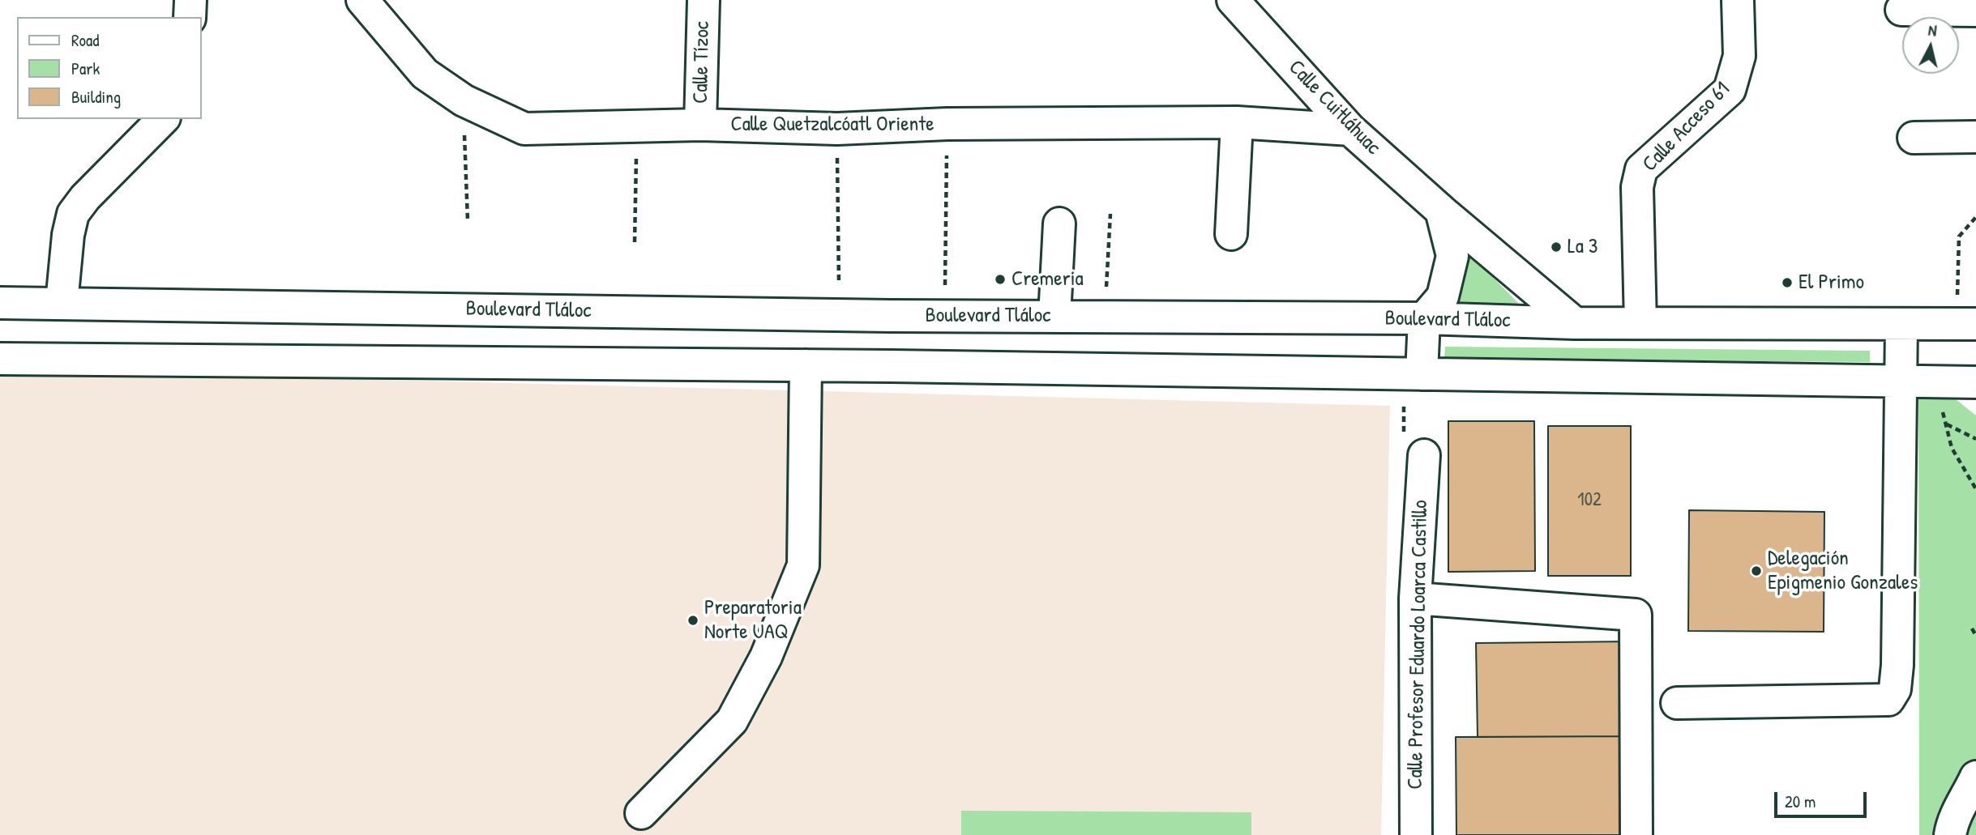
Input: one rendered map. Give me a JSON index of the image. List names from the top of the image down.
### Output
{
  "streets": {
    "street": [
      "Calle Tízoc",
      "Calle Cuitláhuac",
      "Calle Quetzalcóatl Oriente",
      "Calle Acceso 61",
      "Boulevard Tláloc",
      "Calle Profesor Eduardo Loarca Castillo"
    ]
  },
  "crossings": [
    ["Calle Tízoc", "Calle Quetzalcóatl Oriente"],
    ["Calle Cuitláhuac", "Calle Quetzalcóatl Oriente"],
    ["Calle Cuitláhuac", "Boulevard Tláloc"],
    ["Calle Acceso 61", "Boulevard Tláloc"]
  ],
  "places": [
    "La 3",
    "Cremeria",
    "El Primo",
    "Delegación Epigmenio Gonzales",
    "Preparatoria Norte UAQ"
  ],
  "house_numbers": ["102"],
  "legend": ["Road", "Park", "Building"],
  "scale_bar": "20 m",
  "north": "top"
}
